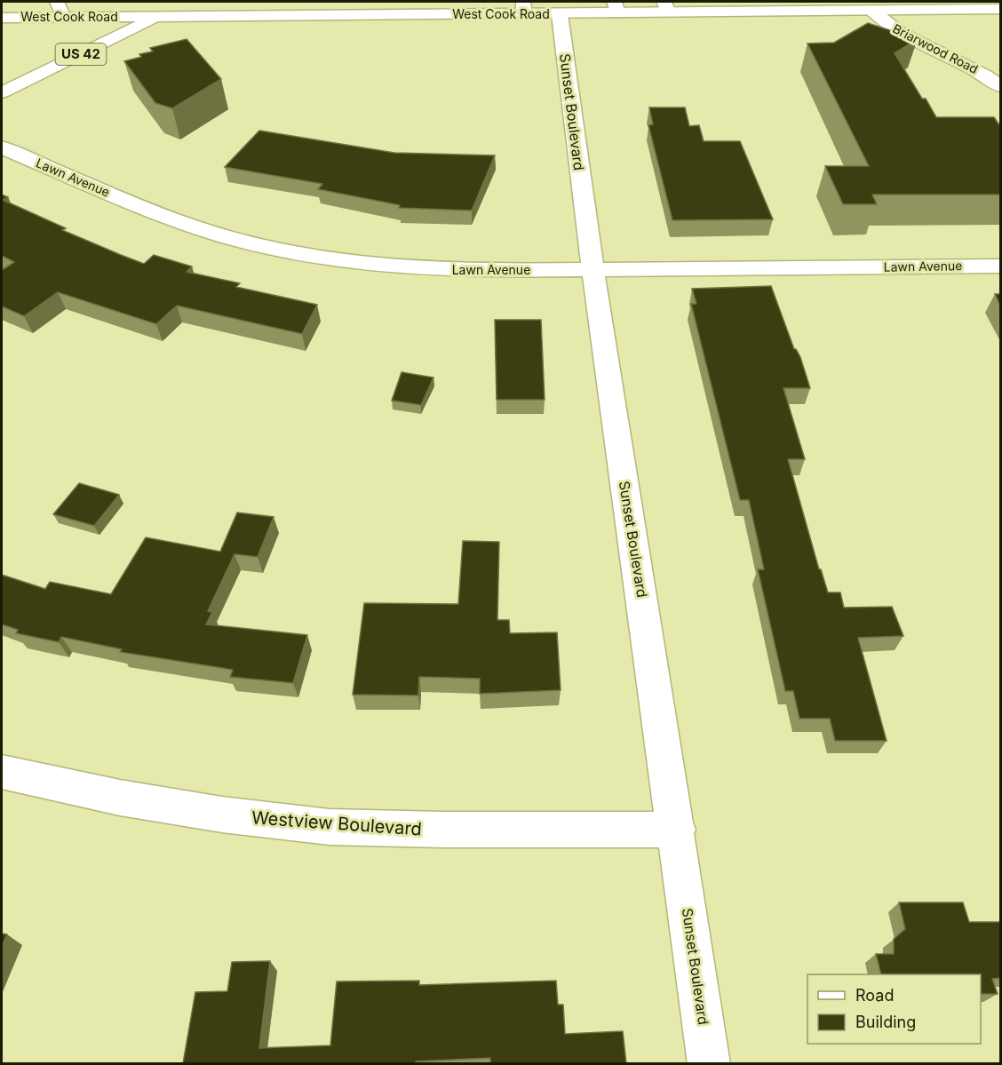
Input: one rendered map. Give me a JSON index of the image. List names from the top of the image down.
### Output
{
  "streets": {
    "street": [
      "West Cook Road",
      "Briarwood Road",
      "US 42",
      "Sunset Boulevard",
      "Lawn Avenue",
      "Westview Boulevard"
    ]
  },
  "crossings": [
    ["West Cook Road", "Briarwood Road"],
    ["West Cook Road", "US 42"],
    ["West Cook Road", "Sunset Boulevard"],
    ["Sunset Boulevard", "Lawn Avenue"],
    ["Sunset Boulevard", "Westview Boulevard"]
  ],
  "legend": ["Road", "Building"]
}
